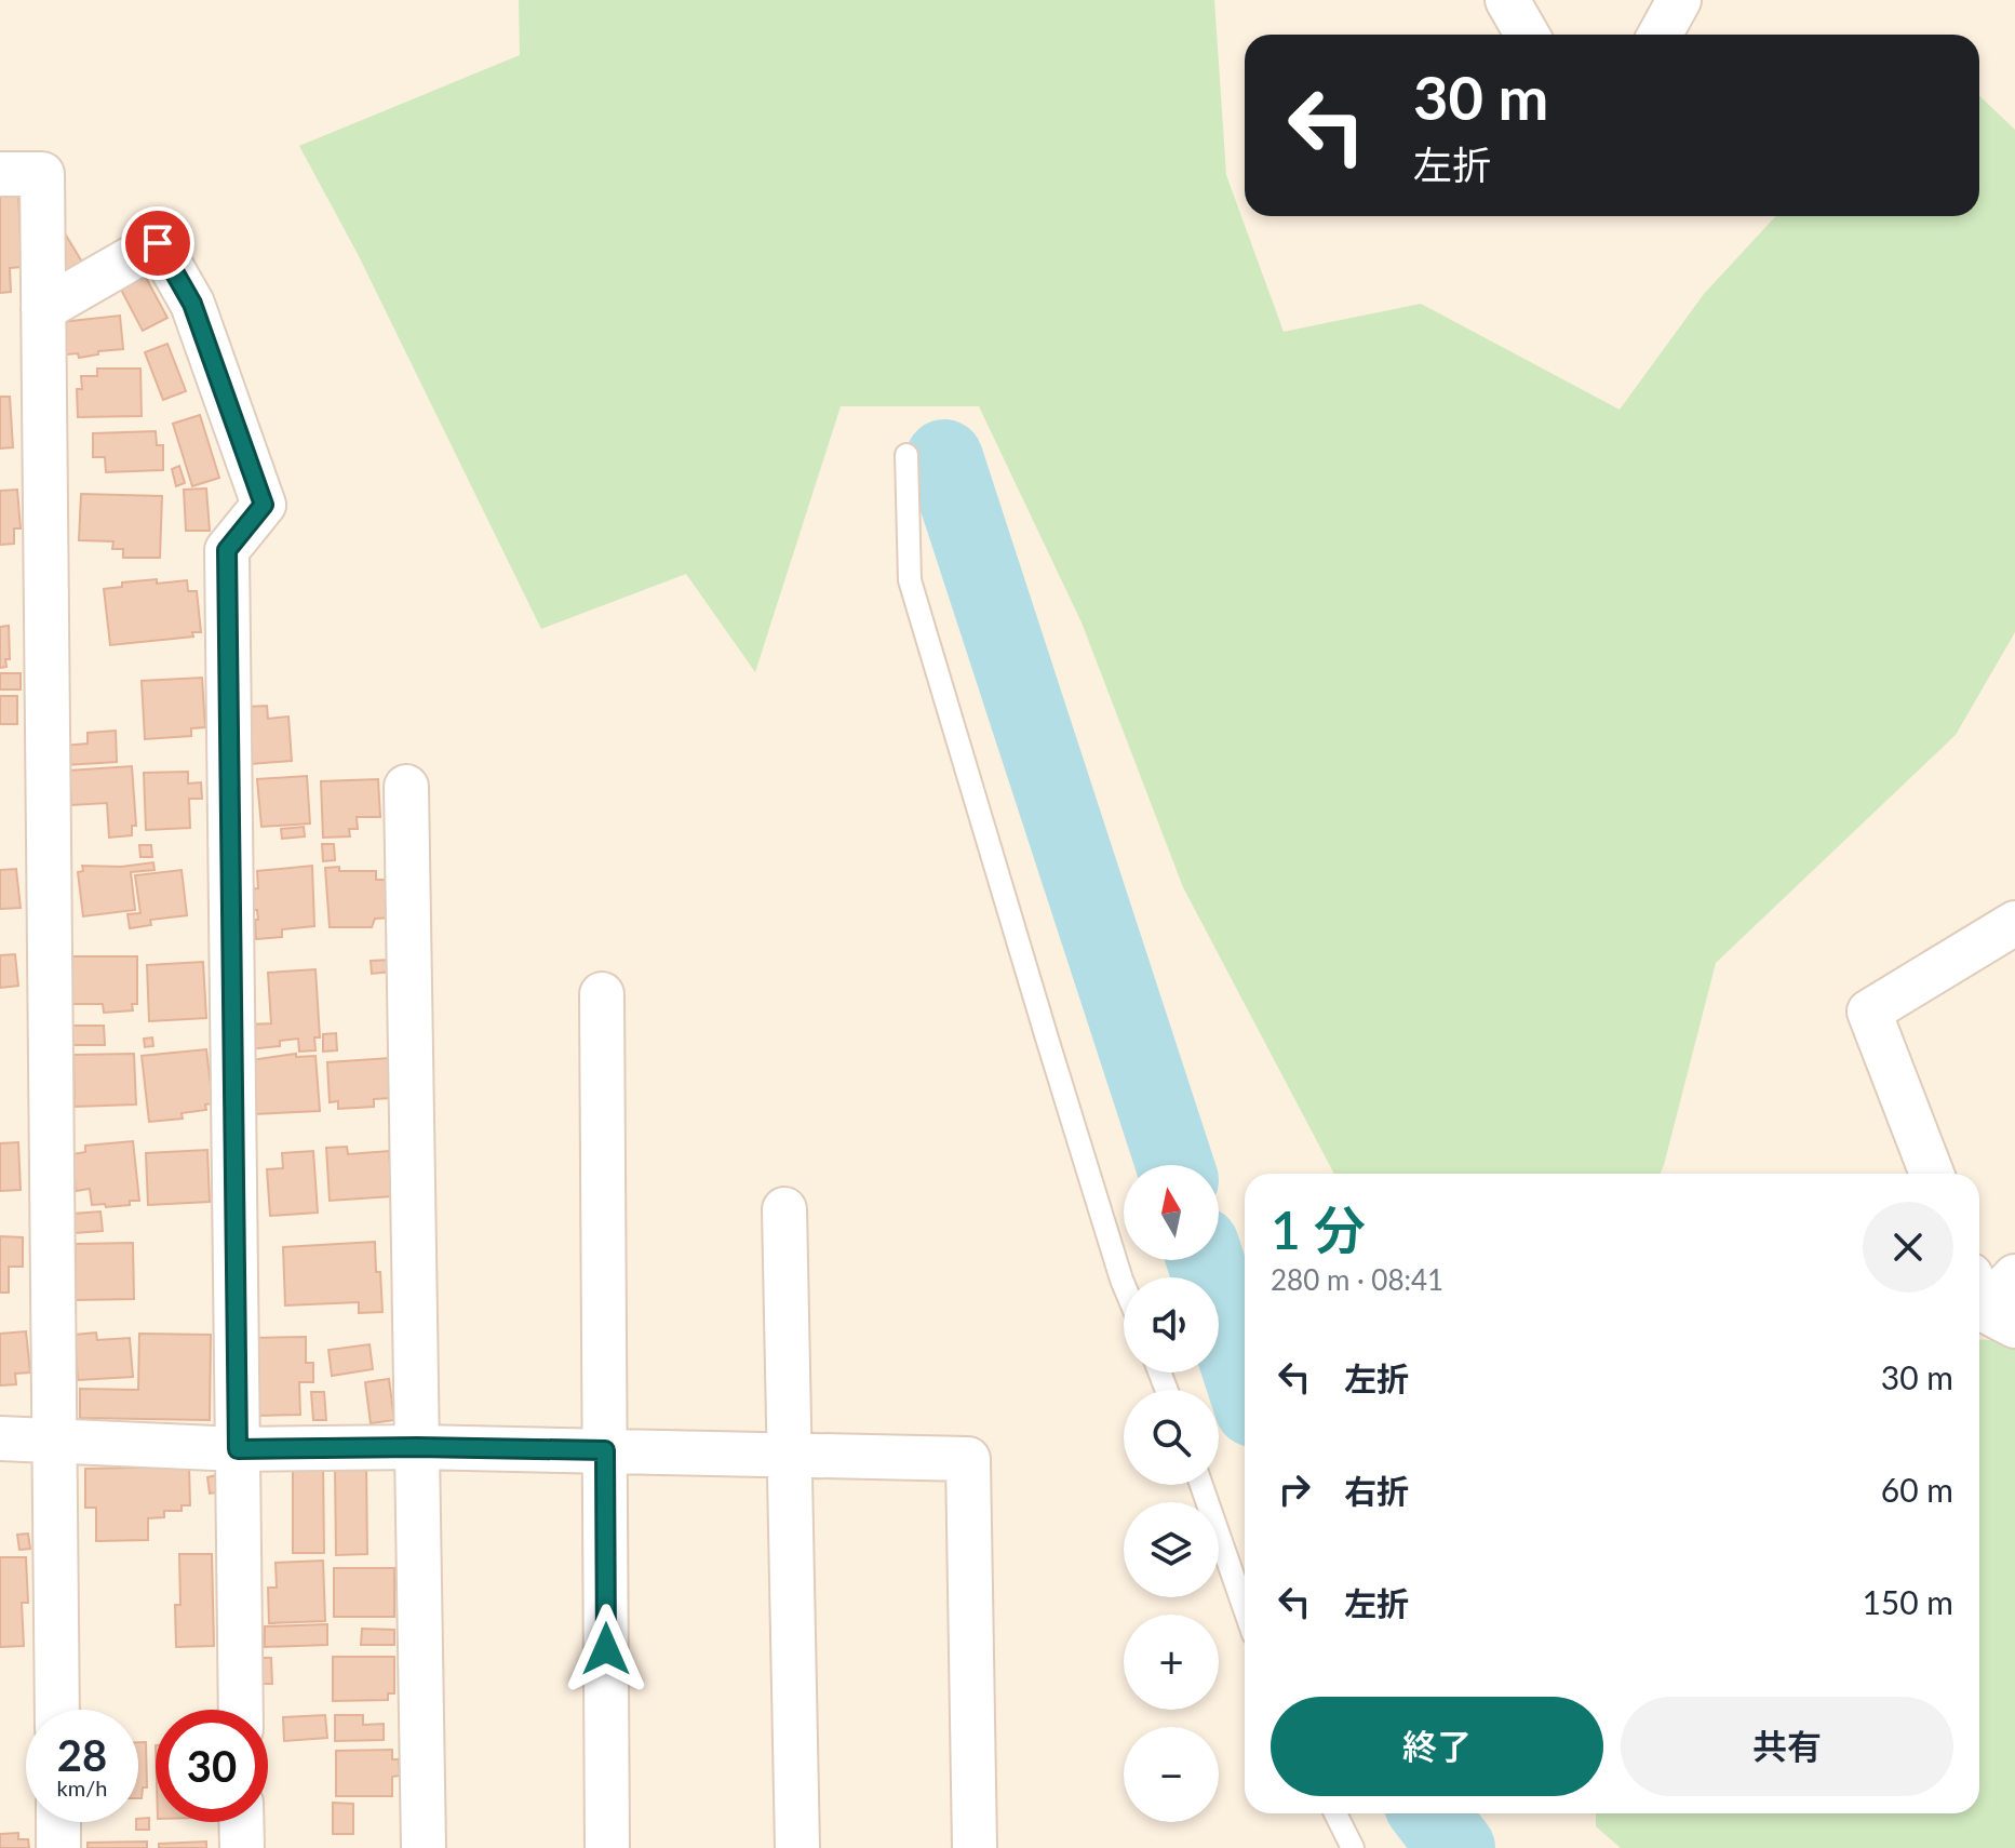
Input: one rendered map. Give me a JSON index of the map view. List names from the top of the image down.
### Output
{
  "north": "top",
  "page": {
    "turn": ["30 m", "左折"],
    "map_buttons": ["+", "−"],
    "heading": ["1 分", "280 m · 08:41"],
    "list": [
      {
        "name": "左折",
        "value": "30 m"
      },
      {
        "name": "右折",
        "value": "60 m"
      },
      {
        "name": "左折",
        "value": "150 m"
      }
    ],
    "buttons": ["終了", "共有"],
    "speed": "28 km/h",
    "limit": "30"
  }
}
